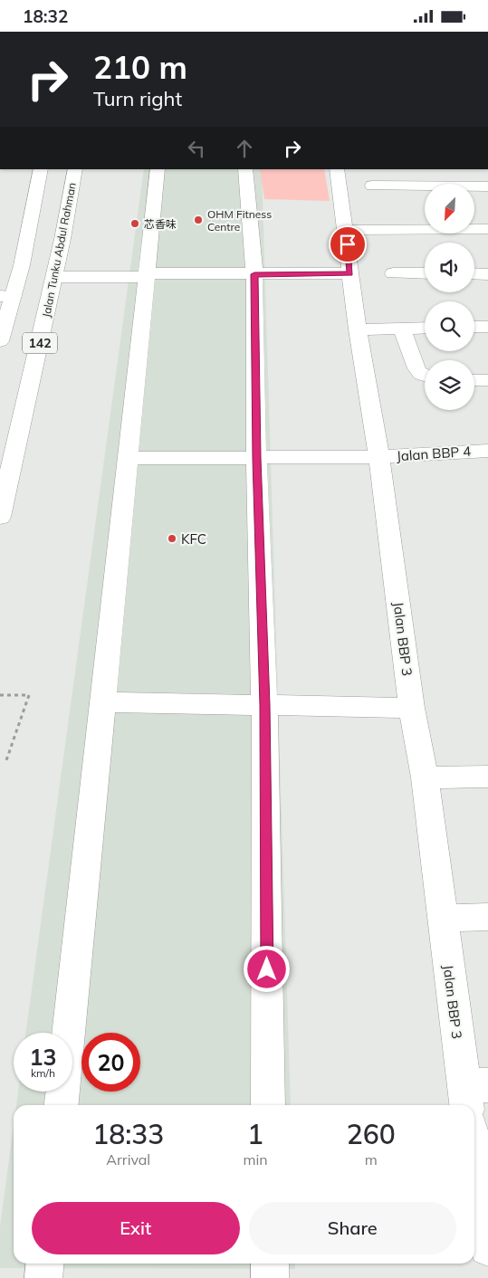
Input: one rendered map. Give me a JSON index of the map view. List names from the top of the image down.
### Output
{
  "streets": {
    "street": [
      "Jalan Tunku Abdul Rahman",
      "142",
      "Jalan BBP 4",
      "Jalan BBP 3"
    ]
  },
  "crossings": [
    ["Jalan BBP 4", "Jalan BBP 3"]
  ],
  "places": ["OHM Fitness Centre", "芯香味", "KFC"],
  "north": "bottom left",
  "page": {
    "status": "18:32",
    "turn": ["210 m", "Turn right"],
    "speed": "13 km/h",
    "limit": "20",
    "eta": [
      "18:33",
      "Arrival",
      "1",
      "min",
      "260",
      "m"
    ],
    "buttons": ["Exit", "Share"]
  }
}
